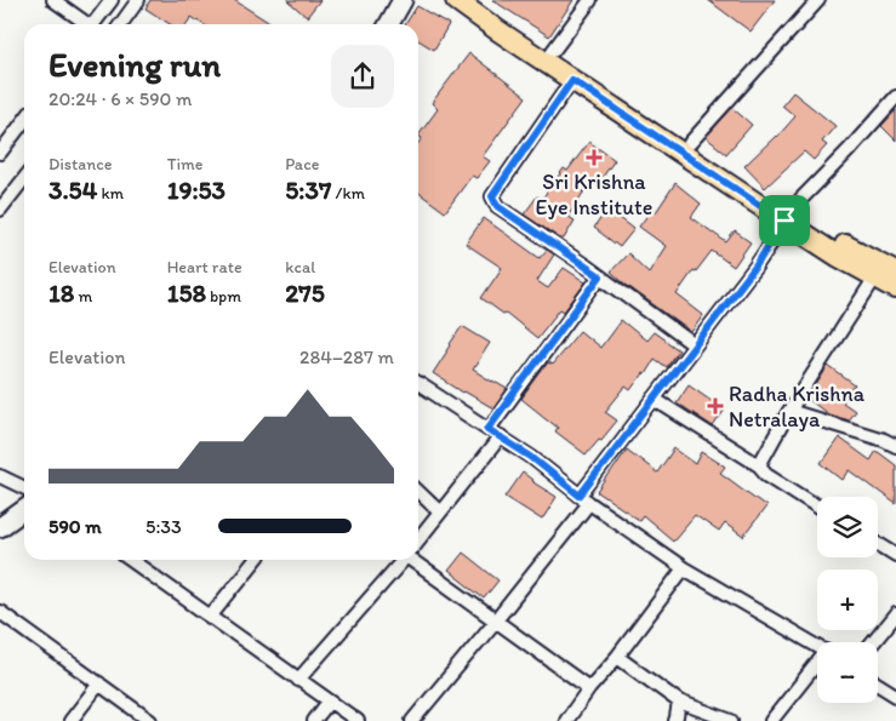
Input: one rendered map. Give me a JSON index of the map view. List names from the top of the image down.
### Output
{
  "places": {
    "health": ["Sri Krishna Eye Institute", "Radha Krishna Netralaya"]
  },
  "page": {
    "heading": ["Evening run", "20:24 · 6 × 590 m"],
    "stats": [
      ["Distance", "3.54 km"],
      ["Time", "19:53"],
      ["Pace", "5:37 /km"],
      ["Elevation", "18 m"],
      ["Heart rate", "158 bpm"],
      ["kcal", "275"]
    ],
    "chart": ["Elevation", "284–287 m"],
    "map_buttons": ["+", "−"],
    "list": [
      {
        "name": "590 m",
        "note": "5:33"
      }
    ]
  }
}
